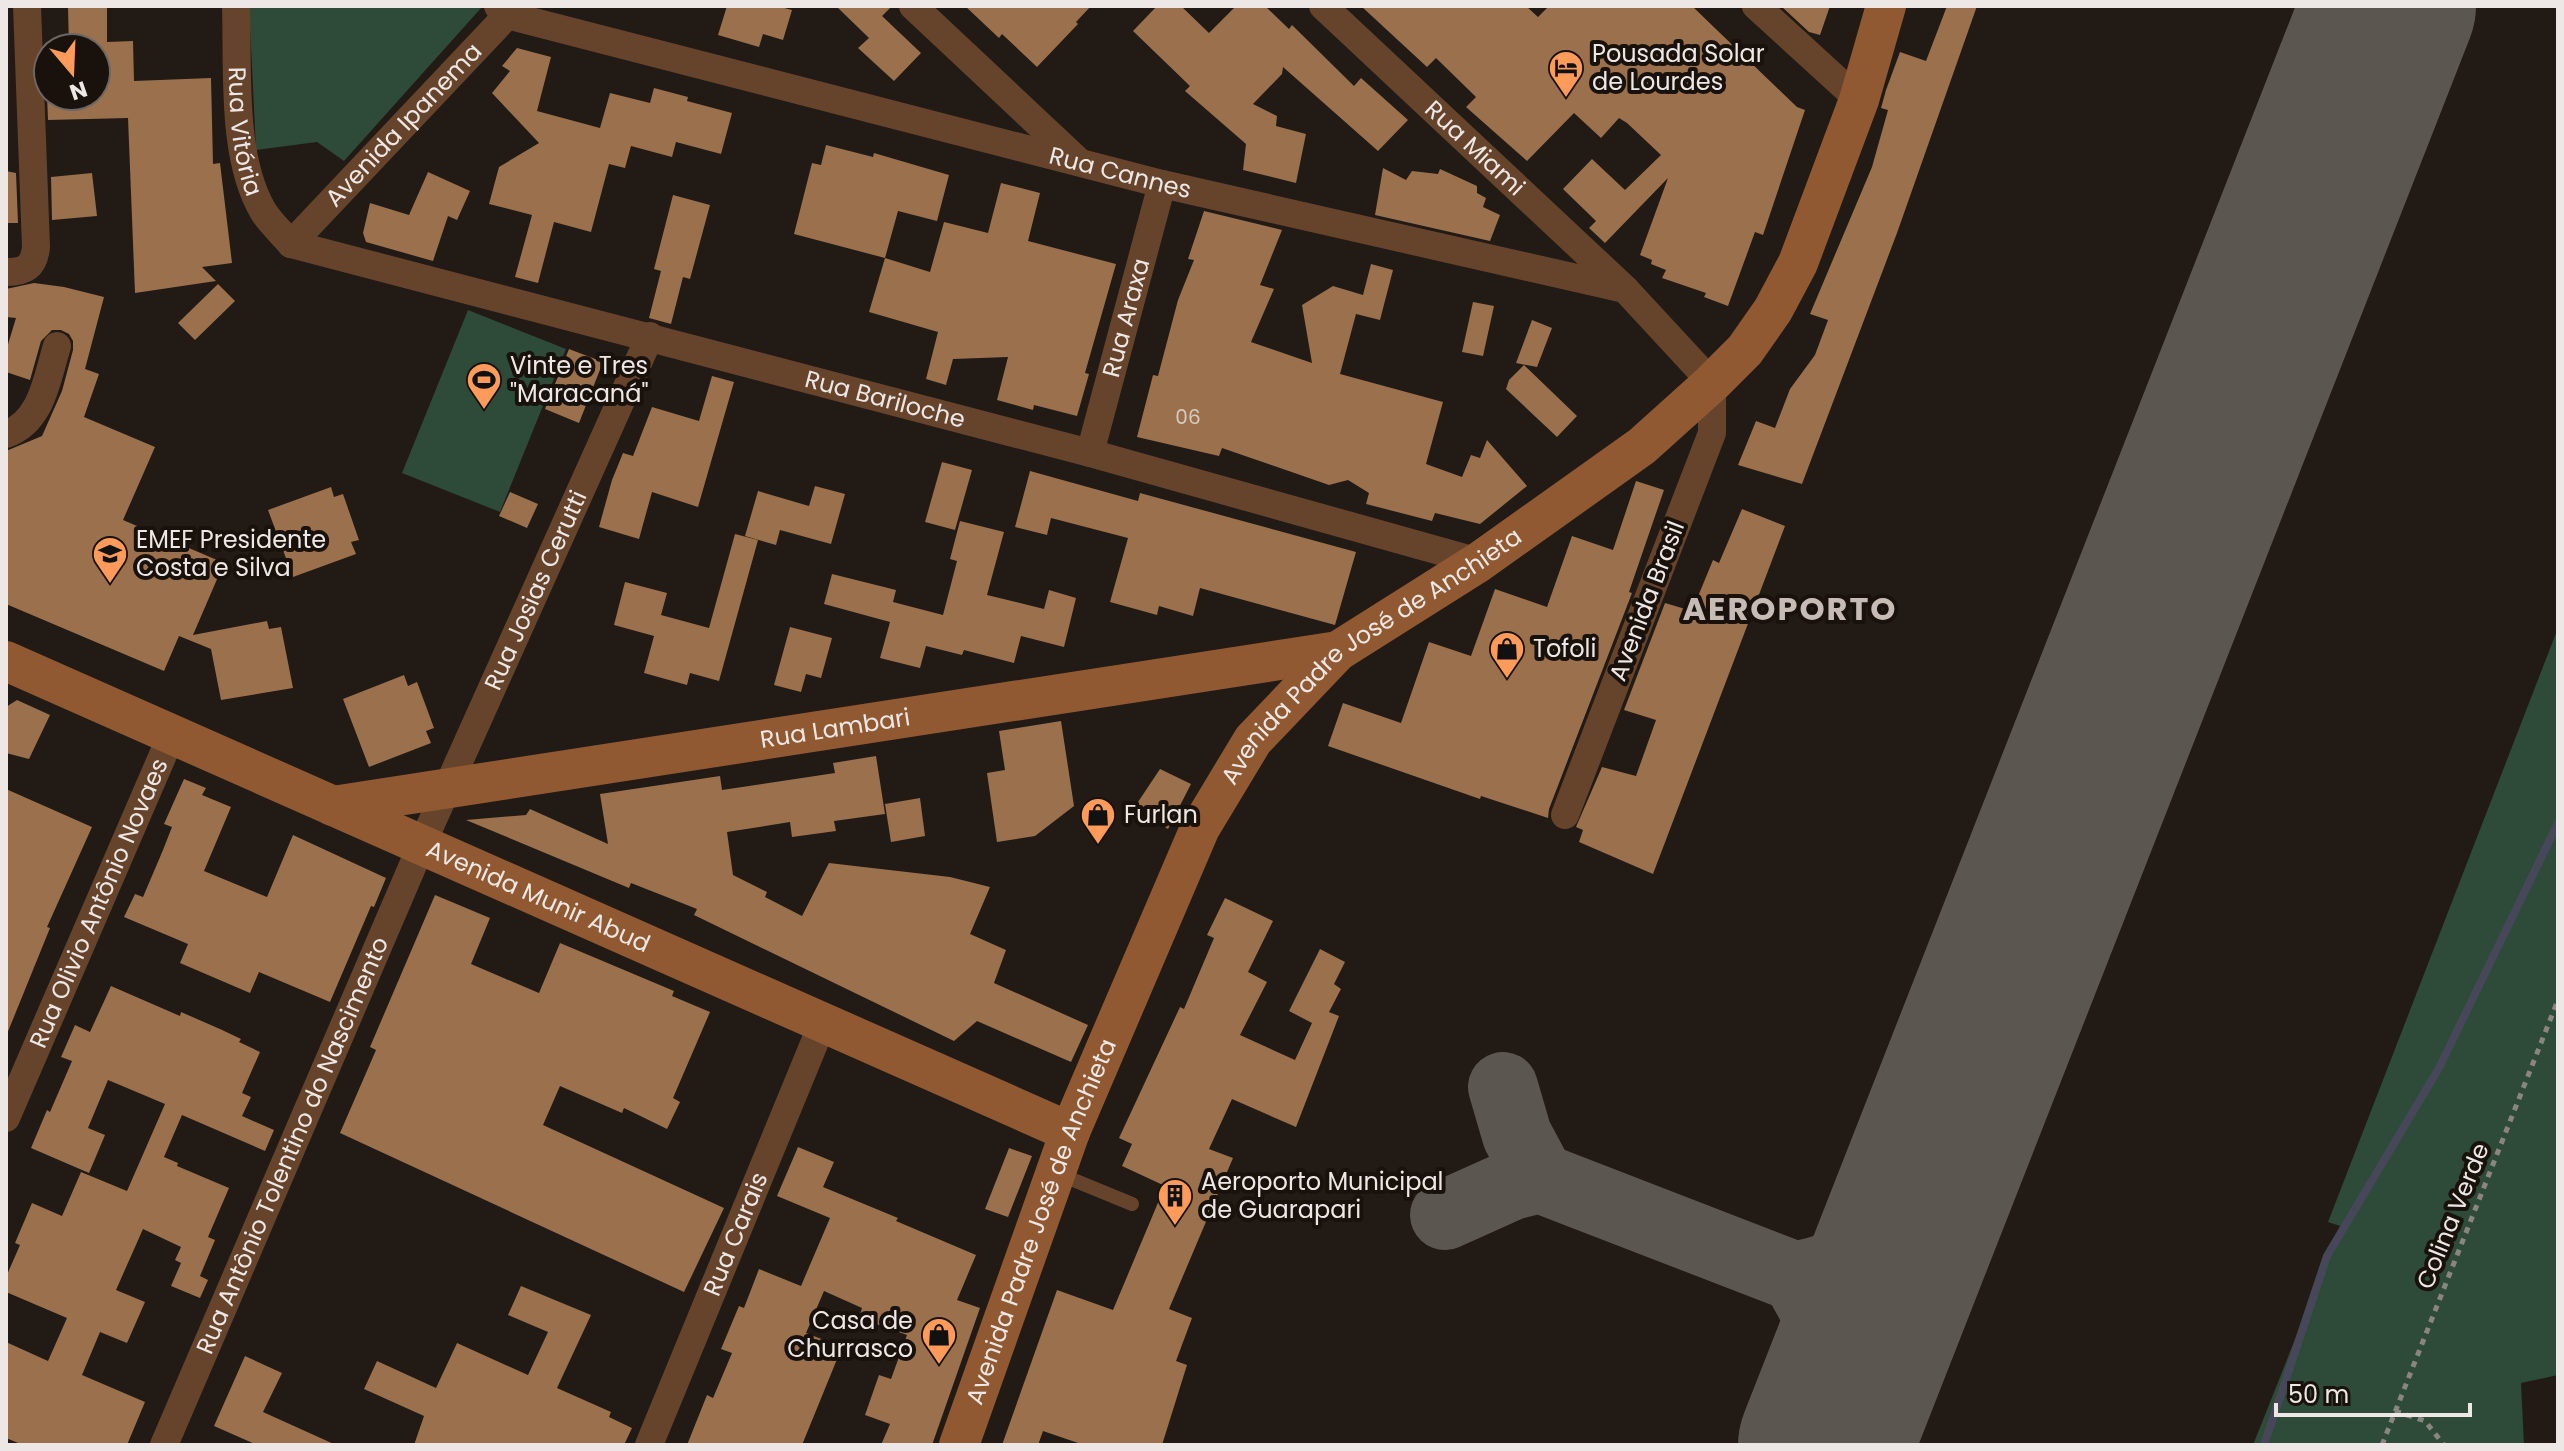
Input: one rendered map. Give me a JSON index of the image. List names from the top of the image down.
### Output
{
  "streets": {
    "street": [
      "Avenida Ipanema",
      "Rua Vitória",
      "Rua Miami",
      "Rua Cannes",
      "Rua Araxa",
      "Rua Bariloche",
      "Rua Josias Cerutti",
      "Avenida Brasil",
      "Avenida Padre José de Anchieta",
      "Rua Lambari",
      "Avenida Munir Abud",
      "Rua Olivio Antônio Novaes",
      "Rua Antônio Tolentino do Nascimento",
      "Rua Carais"
    ],
    "path": ["Colina Verde"]
  },
  "crossings": [
    ["Avenida Ipanema", "Rua Vitória"],
    ["Avenida Ipanema", "Rua Cannes"],
    ["Avenida Ipanema", "Rua Bariloche"],
    ["Rua Vitória", "Rua Bariloche"],
    ["Rua Miami", "Rua Cannes"],
    ["Rua Cannes", "Rua Araxa"],
    ["Rua Araxa", "Rua Bariloche"],
    ["Rua Bariloche", "Rua Josias Cerutti"],
    ["Rua Bariloche", "Avenida Padre José de Anchieta"],
    ["Rua Josias Cerutti", "Rua Lambari"],
    ["Rua Josias Cerutti", "Avenida Munir Abud"],
    ["Rua Josias Cerutti", "Rua Antônio Tolentino do Nascimento"],
    ["Avenida Brasil", "Avenida Padre José de Anchieta"],
    ["Avenida Padre José de Anchieta", "Rua Lambari"],
    ["Avenida Padre José de Anchieta", "Avenida Munir Abud"],
    ["Rua Lambari", "Avenida Munir Abud"],
    ["Avenida Munir Abud", "Rua Olivio Antônio Novaes"],
    ["Avenida Munir Abud", "Rua Antônio Tolentino do Nascimento"],
    ["Avenida Munir Abud", "Rua Carais"]
  ],
  "districts": ["AEROPORTO"],
  "places": {
    "hotel": ["Pousada Solar de Lourdes"],
    "sports": ["Vinte e Tres \"Maracaná\""],
    "school or university": ["EMEF Presidente Costa e Silva"],
    "shop": ["Tofoli", "Furlan", "Casa de Churrasco"],
    "building": ["Aeroporto Municipal de Guarapari"]
  },
  "house_numbers": ["06"],
  "scale_bar": "50 m",
  "north": "bottom"
}
